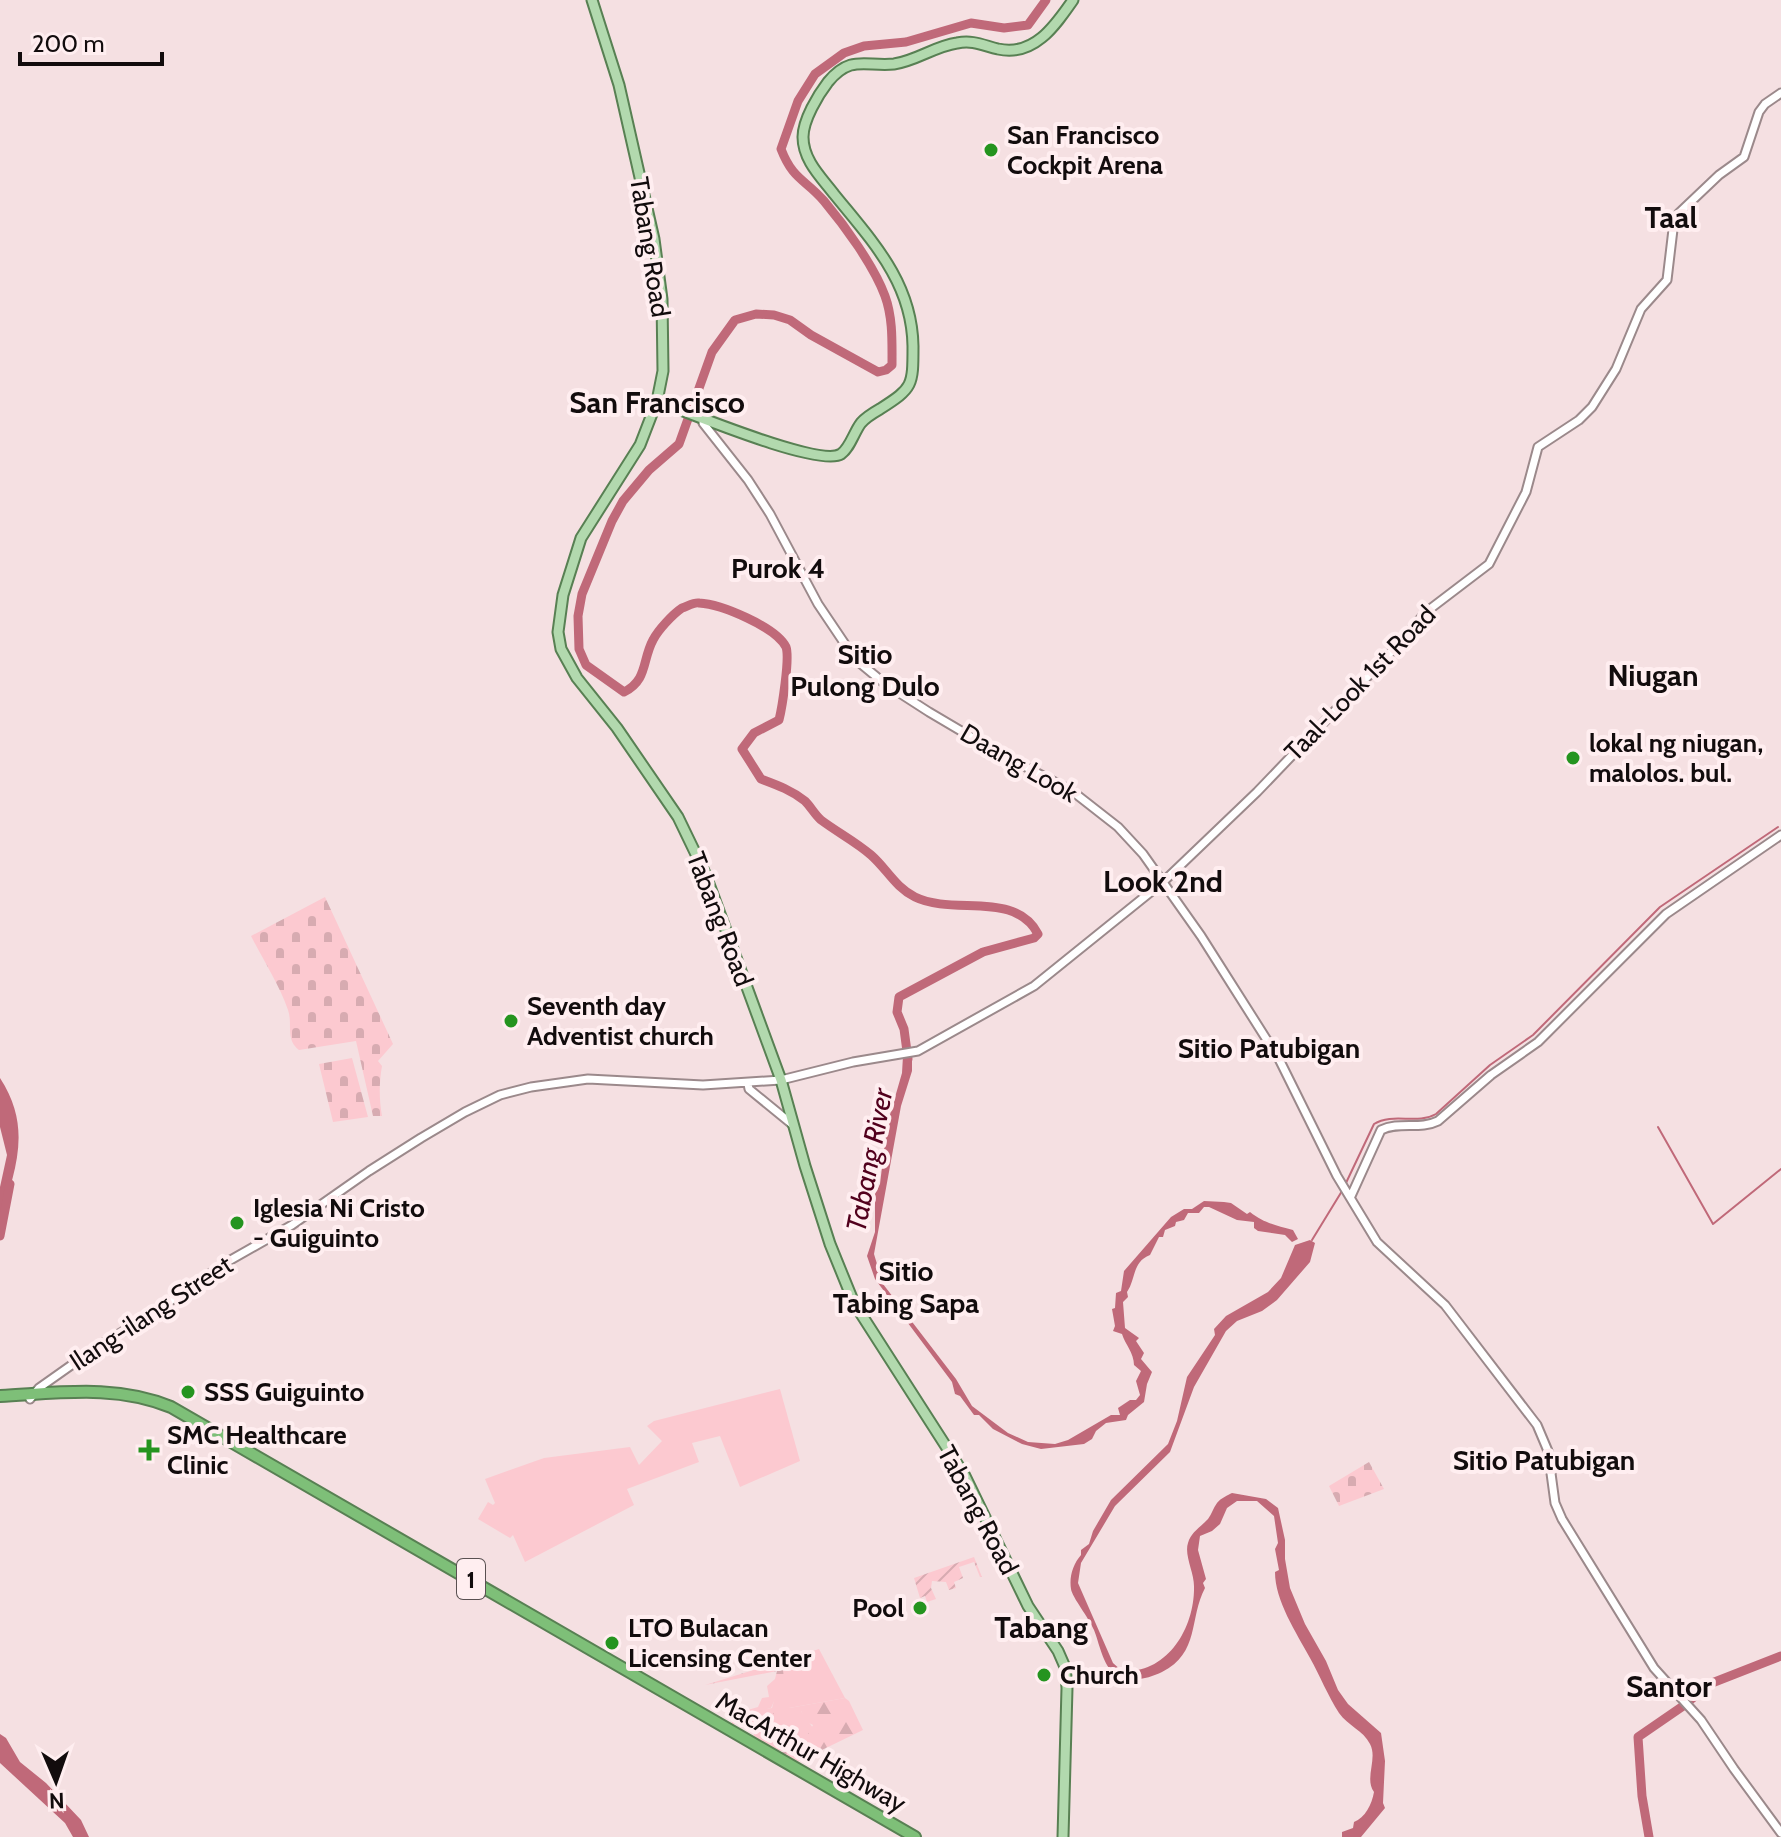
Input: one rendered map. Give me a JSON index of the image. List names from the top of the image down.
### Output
{
  "streets": {
    "highway": ["1", "MacArthur Highway"],
    "main road": ["Tabang Road"],
    "street": ["Taal-Look 1st Road", "Daang Look", "Ilang-ilang Street"]
  },
  "crossings": [
    ["Tabang Road", "Taal-Look 1st Road"],
    ["Taal-Look 1st Road", "Daang Look"],
    ["Taal-Look 1st Road", "Ilang-ilang Street"],
    ["Ilang-ilang Street", "MacArthur Highway"]
  ],
  "districts": [
    "Taal",
    "San Francisco",
    "Purok 4",
    "Sitio Pulong Dulo",
    "Niugan",
    "Look 2nd",
    "Sitio Patubigan",
    "Sitio Tabing Sapa",
    "Sitio Patubigan",
    "Tabang",
    "Santor"
  ],
  "water": ["Tabang River"],
  "places": {
    "other": [
      "San Francisco Cockpit Arena",
      "lokal ng niugan, malolos. bul.",
      "Seventh day Adventist church",
      "Iglesia Ni Cristo - Guiguinto",
      "SSS Guiguinto",
      "Pool",
      "LTO Bulacan Licensing Center",
      "Church"
    ],
    "health": ["SMC Healthcare Clinic"]
  },
  "scale_bar": "200 m",
  "north": "bottom"
}
